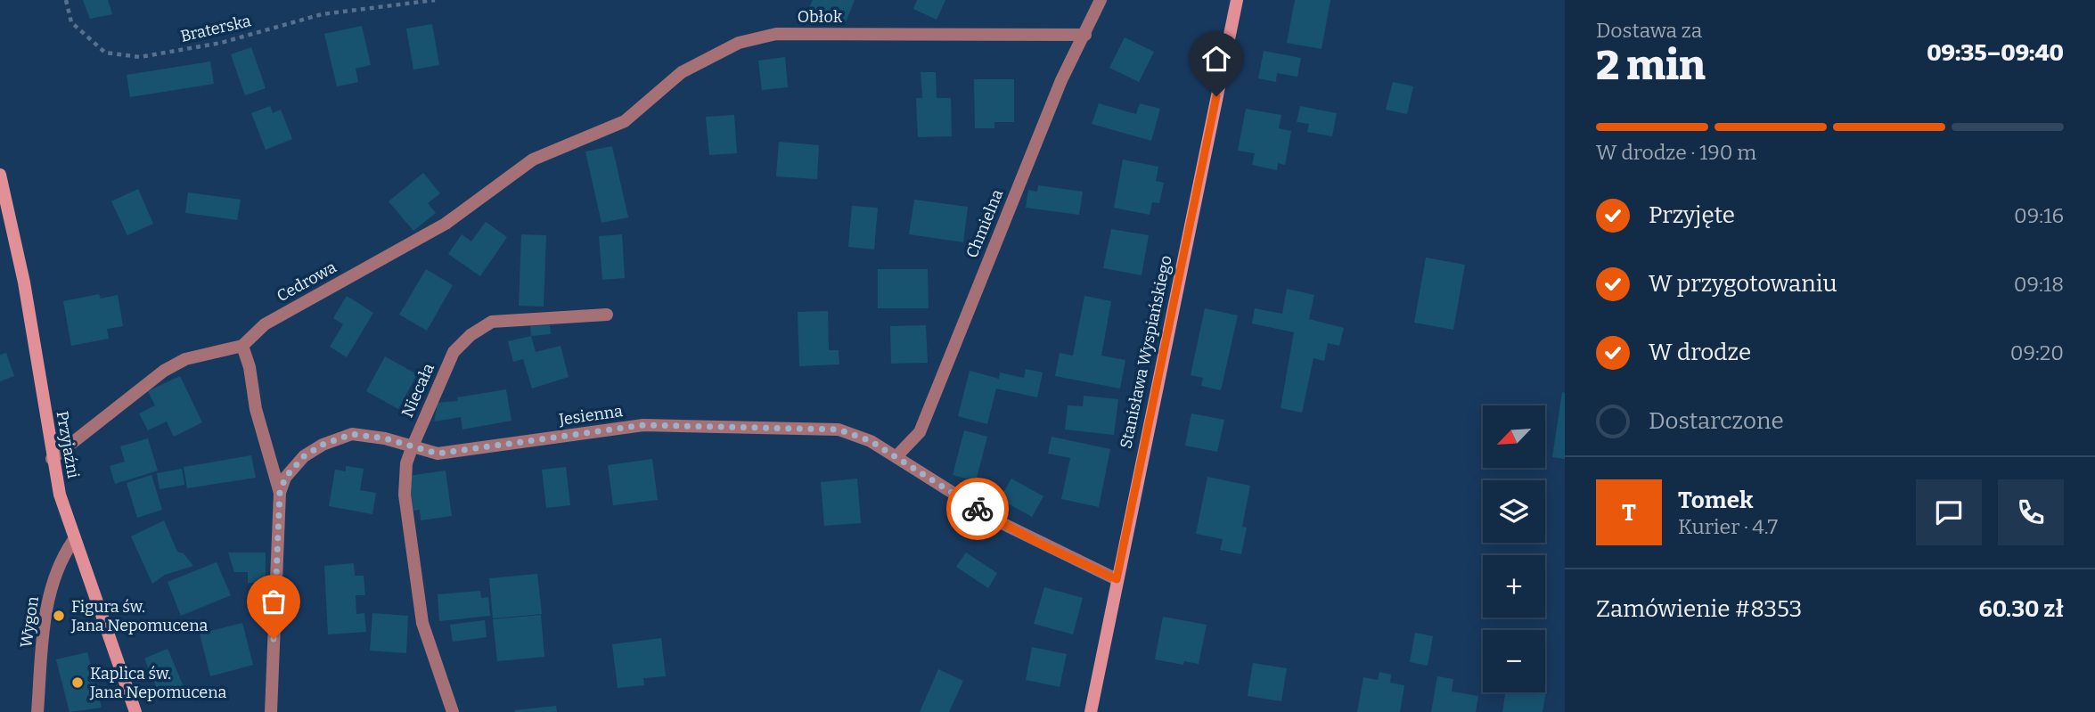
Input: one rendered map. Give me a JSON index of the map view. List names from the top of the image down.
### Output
{
  "streets": {
    "street": [
      "Obłok",
      "Chmielna",
      "Cedrowa",
      "Stanisława Wyspiańskiego",
      "Niecała",
      "Jesienna",
      "Przyjaźni",
      "Wygon"
    ],
    "path": ["Braterska"]
  },
  "crossings": [
    ["Obłok", "Chmielna"],
    ["Obłok", "Cedrowa"],
    ["Chmielna", "Jesienna"],
    ["Cedrowa", "Przyjaźni"],
    ["Stanisława Wyspiańskiego", "Jesienna"],
    ["Niecała", "Jesienna"],
    ["Przyjaźni", "Wygon"]
  ],
  "places": ["Figura św. Jana Nepomucena", "Kaplica św. Jana Nepomucena"],
  "north": "bottom left",
  "page": {
    "heading": ["2 min", "Dostawa za", "09:35–09:40"],
    "panel": [
      "Tomek",
      "Kurier · 4.7",
      "Zamówienie #8353",
      "60.30 zł"
    ],
    "bar": "W drodze · 190 m",
    "list": [
      ["Przyjęte", "09:16"],
      ["W przygotowaniu", "09:18"],
      ["W drodze", "09:20"],
      "Dostarczone"
    ],
    "map_buttons": ["+", "−"],
    "round": "T"
  }
}
